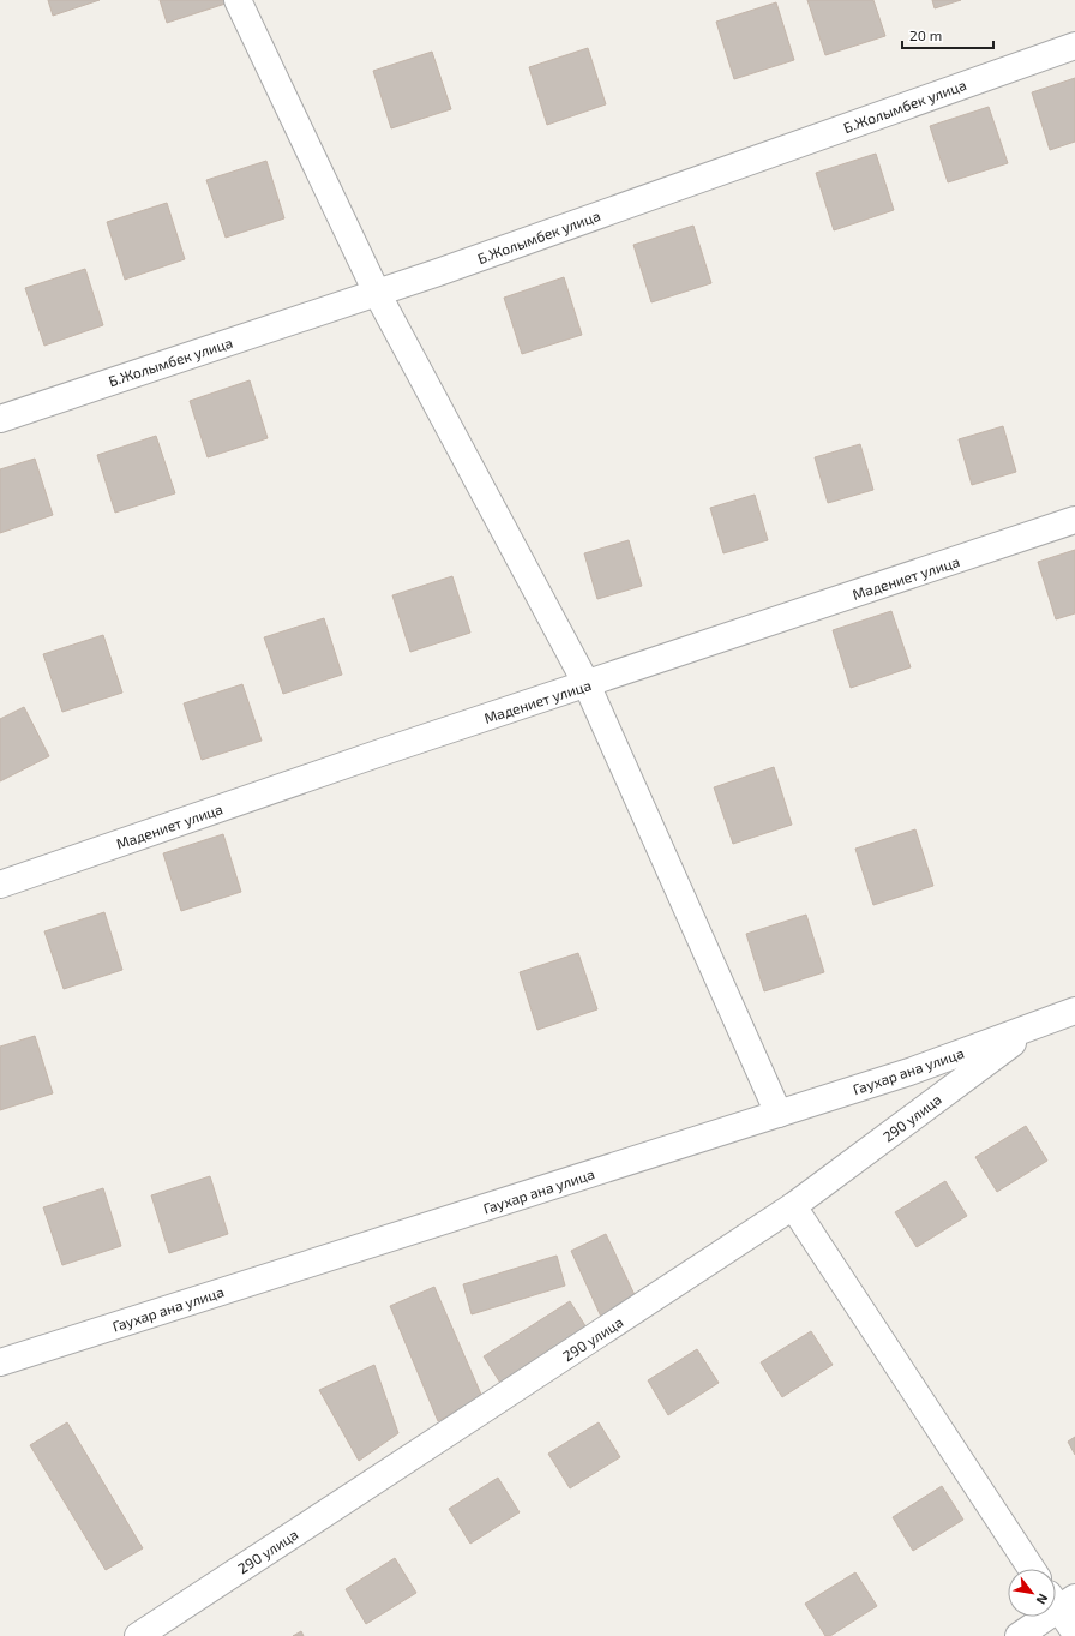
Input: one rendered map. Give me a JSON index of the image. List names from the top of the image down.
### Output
{
  "streets": {
    "street": [
      "Б.Жолымбек улица",
      "Мадениет улица",
      "Гаухар ана улица",
      "290 улица"
    ]
  },
  "crossings": [
    ["Гаухар ана улица", "290 улица"]
  ],
  "scale_bar": "20 m",
  "north": "bottom right"
}
